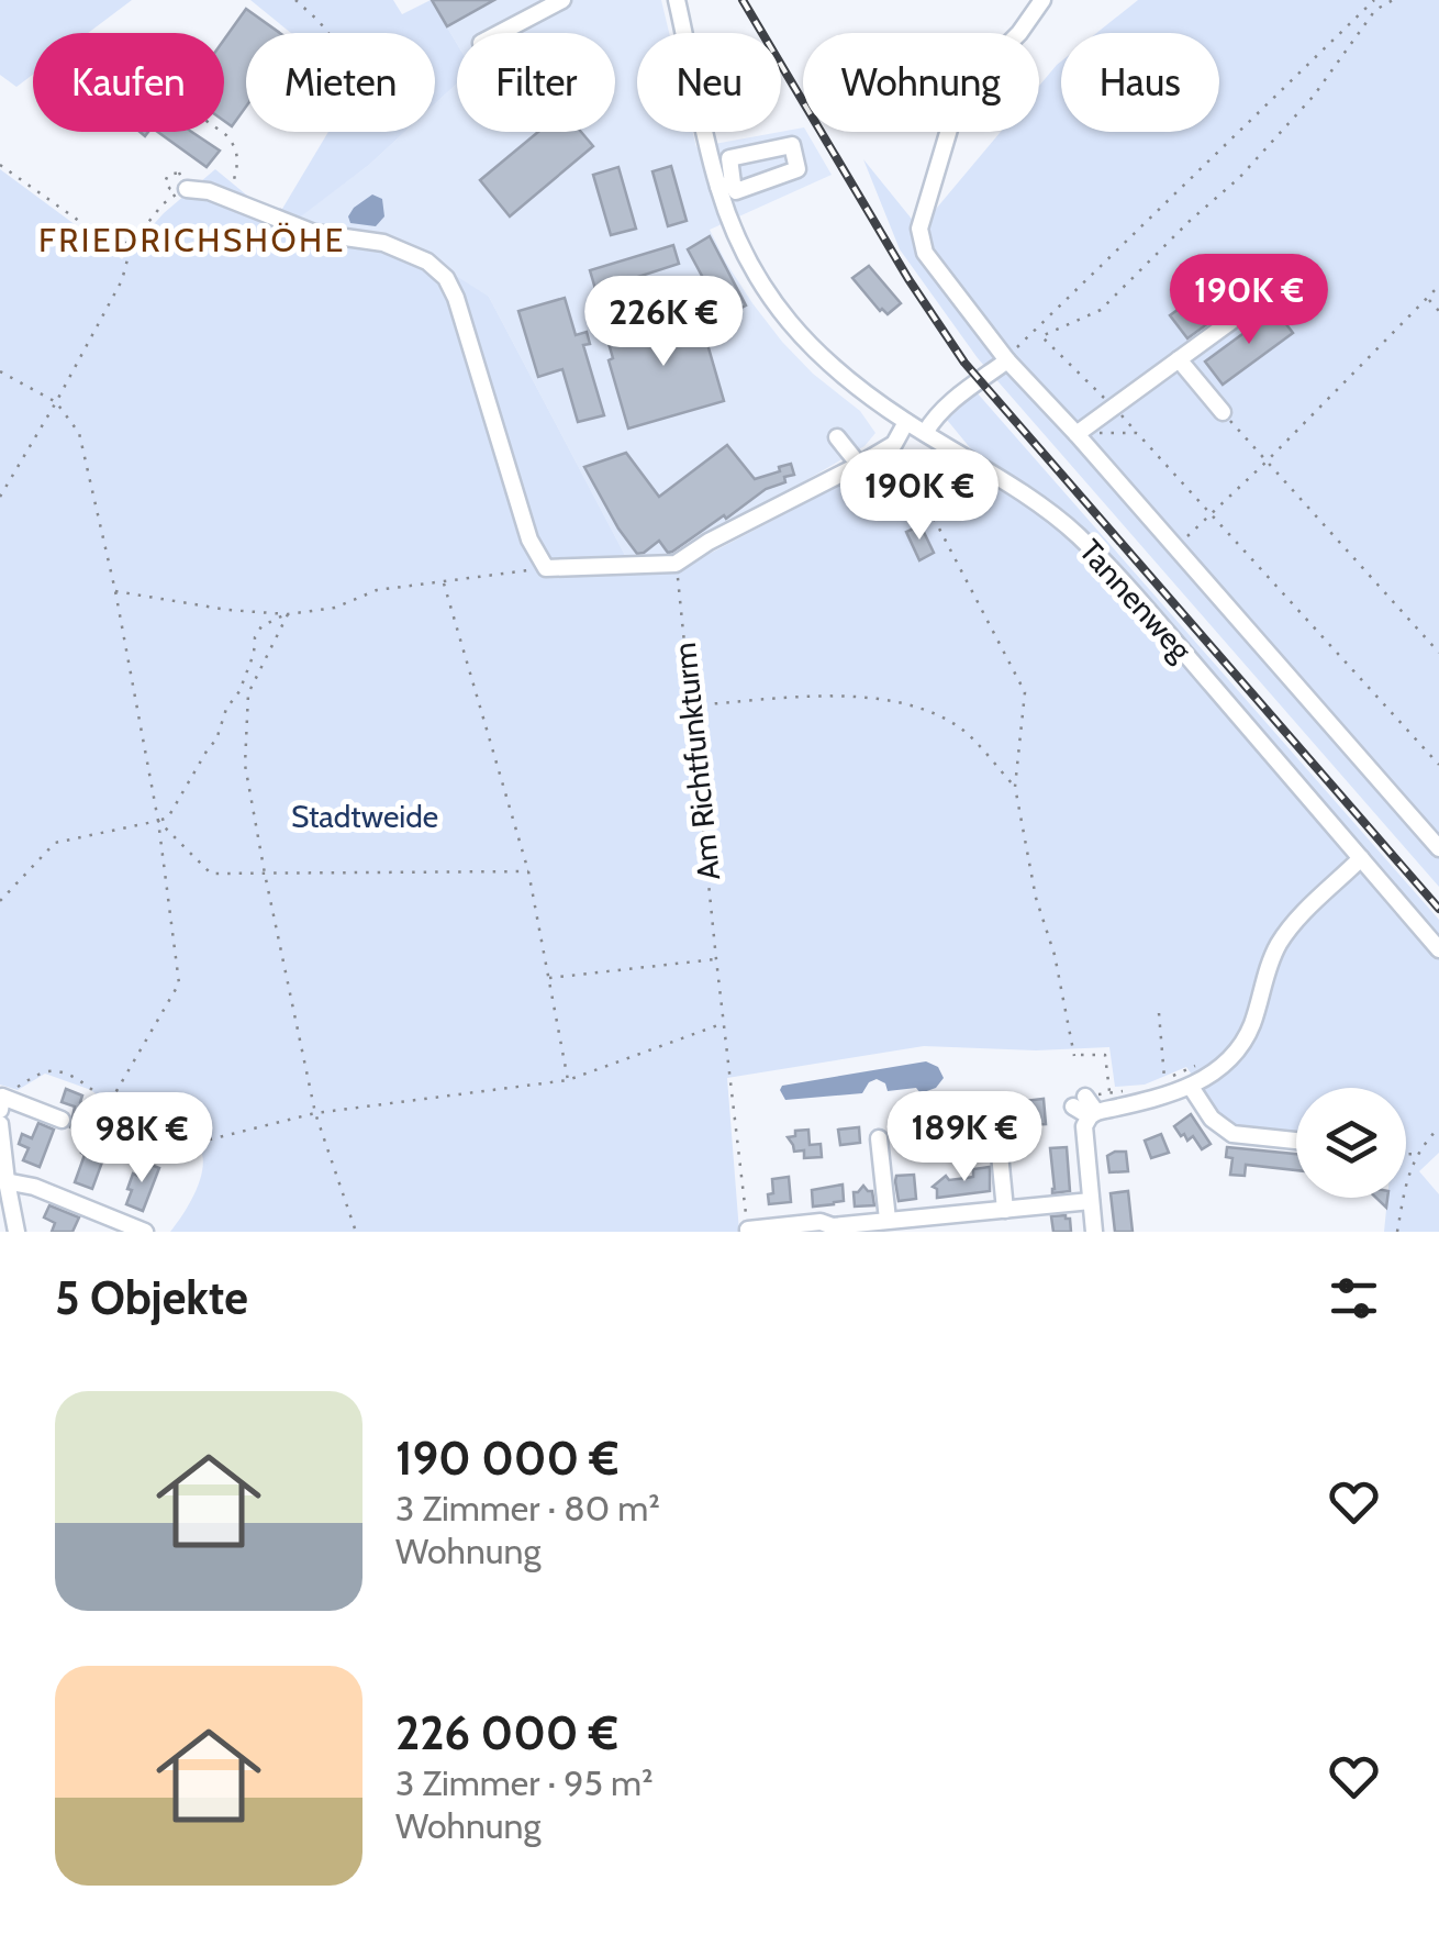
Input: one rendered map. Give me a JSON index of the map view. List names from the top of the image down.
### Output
{
  "streets": {
    "street": ["Tannenweg"],
    "path": ["Am Richtfunkturm"]
  },
  "districts": ["FRIEDRICHSHÖHE"],
  "parks": ["Stadtweide"],
  "page": {
    "chip": [
      "Kaufen",
      "Mieten",
      "Filter",
      "Neu",
      "Wohnung",
      "Haus"
    ],
    "price": [
      "190K €",
      "226K €",
      "190K €",
      "189K €",
      "98K €"
    ],
    "heading": "5 Objekte",
    "list": [
      {
        "name": "190 000 €",
        "note": "3 Zimmer · 80 m² · Wohnung"
      },
      {
        "name": "226 000 €",
        "note": "3 Zimmer · 95 m² · Wohnung"
      }
    ]
  }
}
